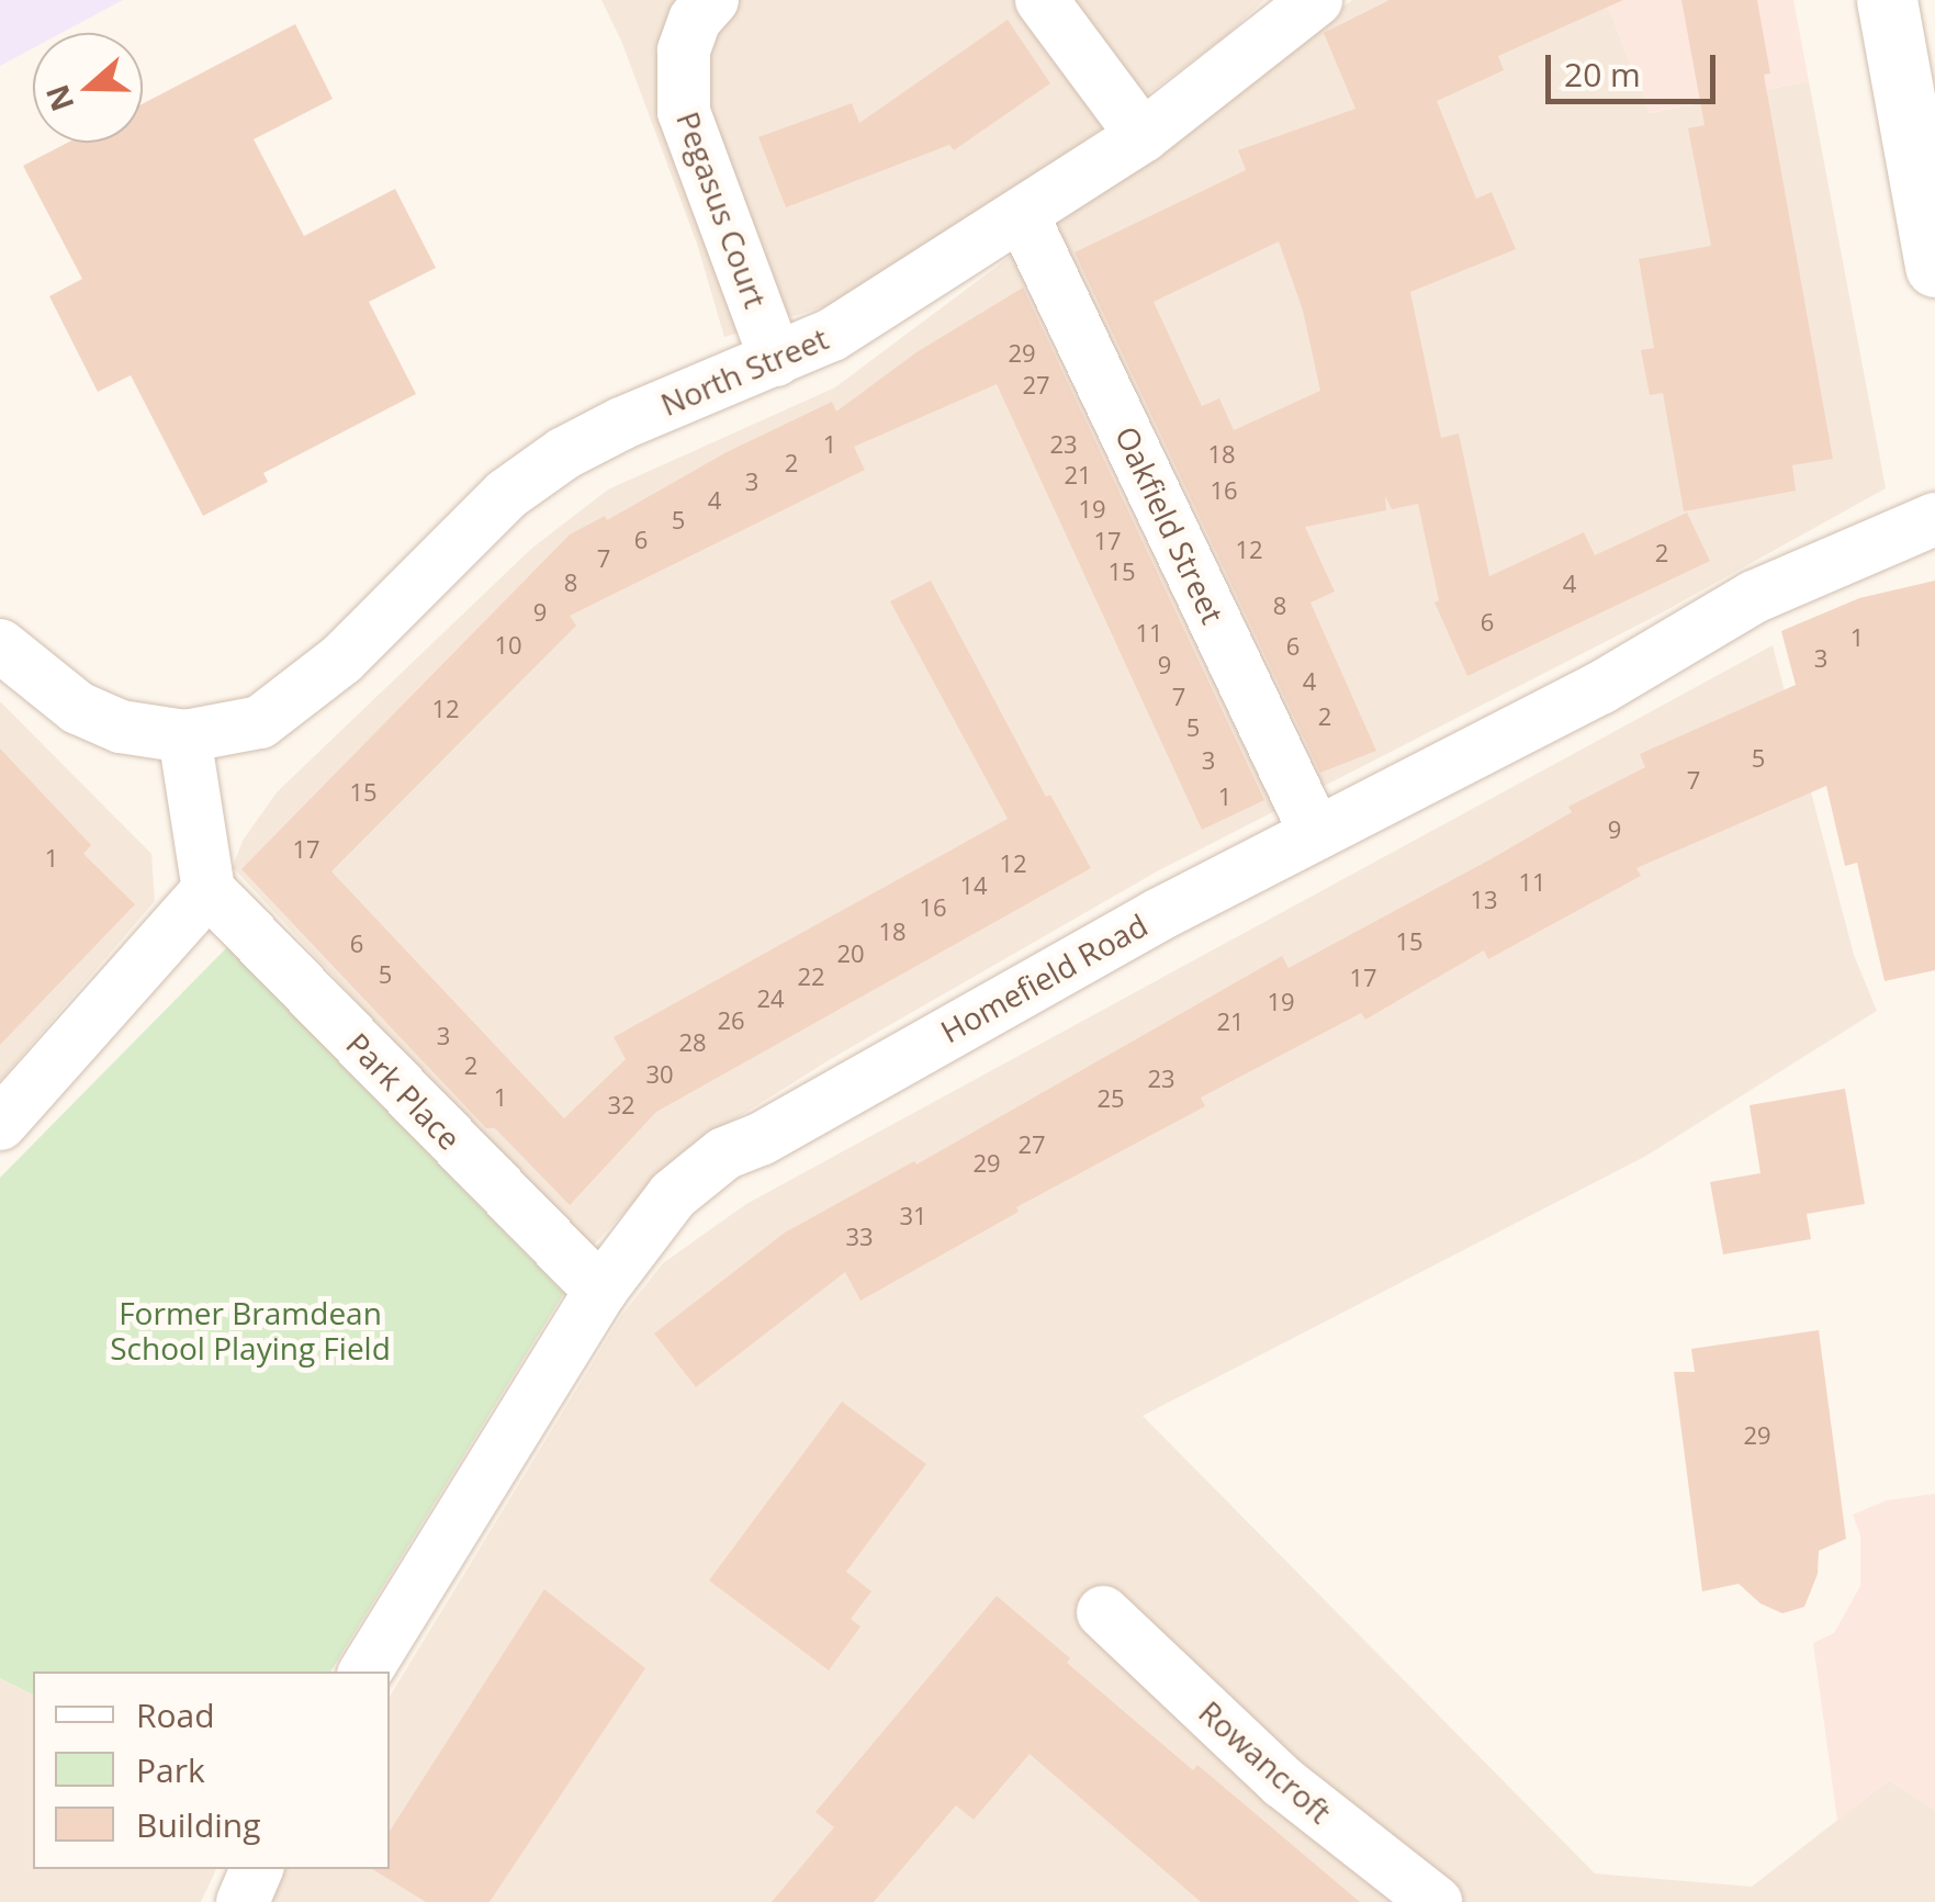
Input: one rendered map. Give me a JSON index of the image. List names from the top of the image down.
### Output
{
  "streets": {
    "street": [
      "Pegasus Court",
      "North Street",
      "Oakfield Street",
      "Homefield Road",
      "Park Place",
      "Rowancroft"
    ]
  },
  "crossings": [
    ["Pegasus Court", "North Street"],
    ["North Street", "Oakfield Street"],
    ["Oakfield Street", "Homefield Road"],
    ["Homefield Road", "Park Place"]
  ],
  "parks": ["Former Bramdean School Playing Field"],
  "house_numbers": [
    "29",
    "27",
    "1",
    "23",
    "18",
    "2",
    "21",
    "3",
    "16",
    "4",
    "19",
    "5",
    "6",
    "17",
    "12",
    "2",
    "7",
    "15",
    "8",
    "4",
    "8",
    "9",
    "6",
    "11",
    "1",
    "10",
    "6",
    "3",
    "9",
    "4",
    "7",
    "12",
    "2",
    "5",
    "5",
    "3",
    "7",
    "15",
    "1",
    "9",
    "17",
    "1",
    "12",
    "11",
    "14",
    "13",
    "16",
    "18",
    "15",
    "6",
    "20",
    "5",
    "22",
    "17",
    "24",
    "19",
    "26",
    "21",
    "3",
    "28",
    "2",
    "30",
    "23",
    "1",
    "25",
    "32",
    "27",
    "29",
    "31",
    "33",
    "29"
  ],
  "legend": ["Road", "Park", "Building"],
  "scale_bar": "20 m",
  "north": "left"
}
